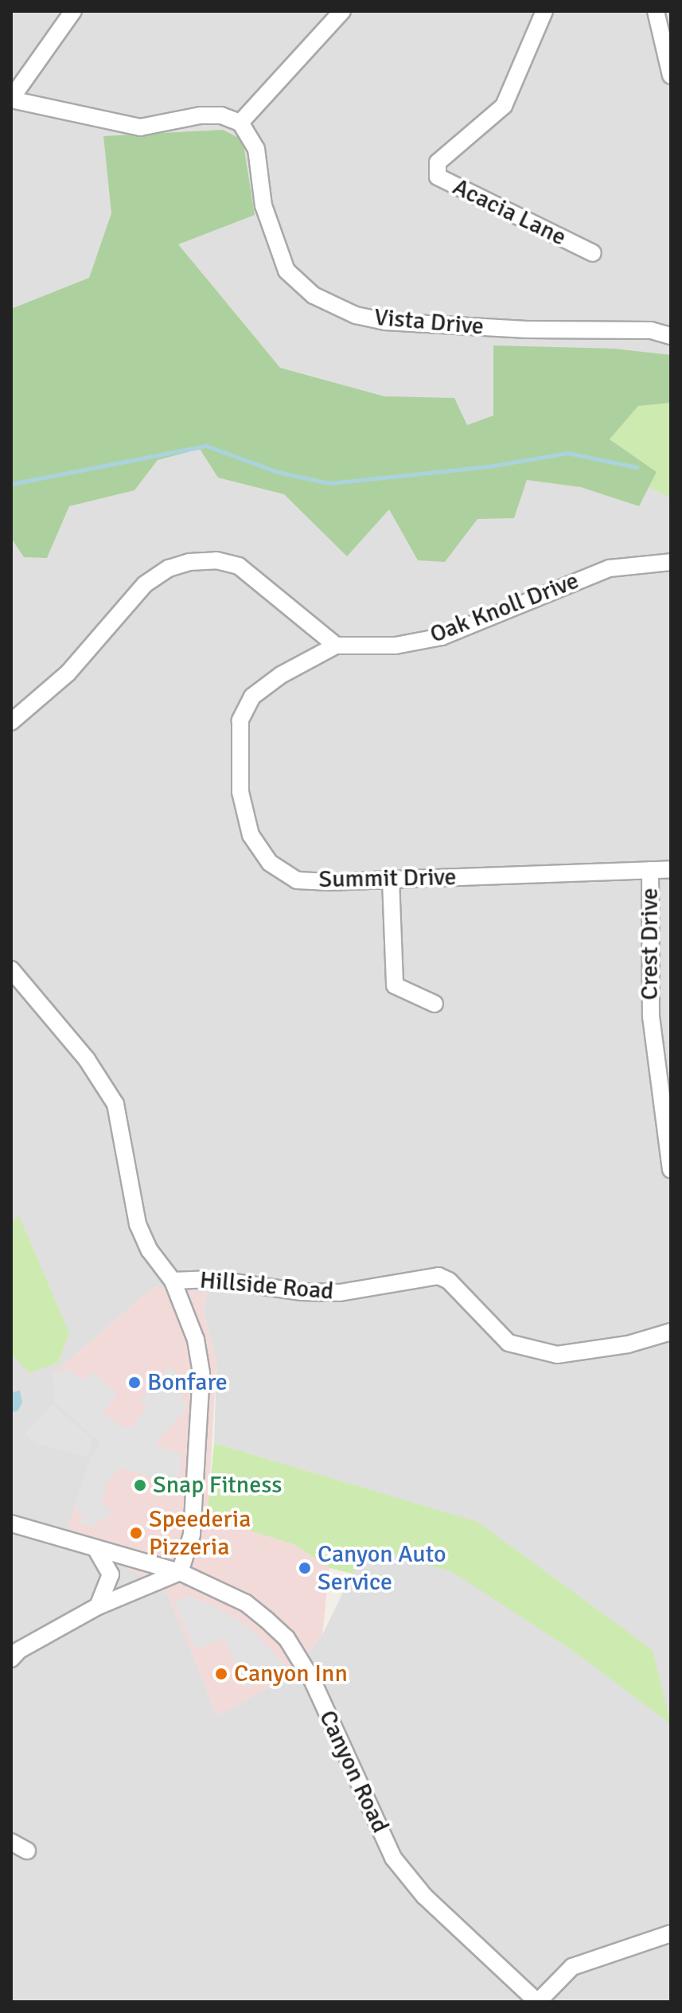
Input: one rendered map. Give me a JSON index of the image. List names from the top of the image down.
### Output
{
  "streets": {
    "street": [
      "Acacia Lane",
      "Vista Drive",
      "Oak Knoll Drive",
      "Summit Drive",
      "Crest Drive",
      "Hillside Road",
      "Canyon Road"
    ]
  },
  "crossings": [
    ["Oak Knoll Drive", "Summit Drive"],
    ["Summit Drive", "Crest Drive"]
  ],
  "places": [
    "Bonfare",
    "Snap Fitness",
    "Speederia Pizzeria",
    "Canyon Auto Service",
    "Canyon Inn"
  ]
}
